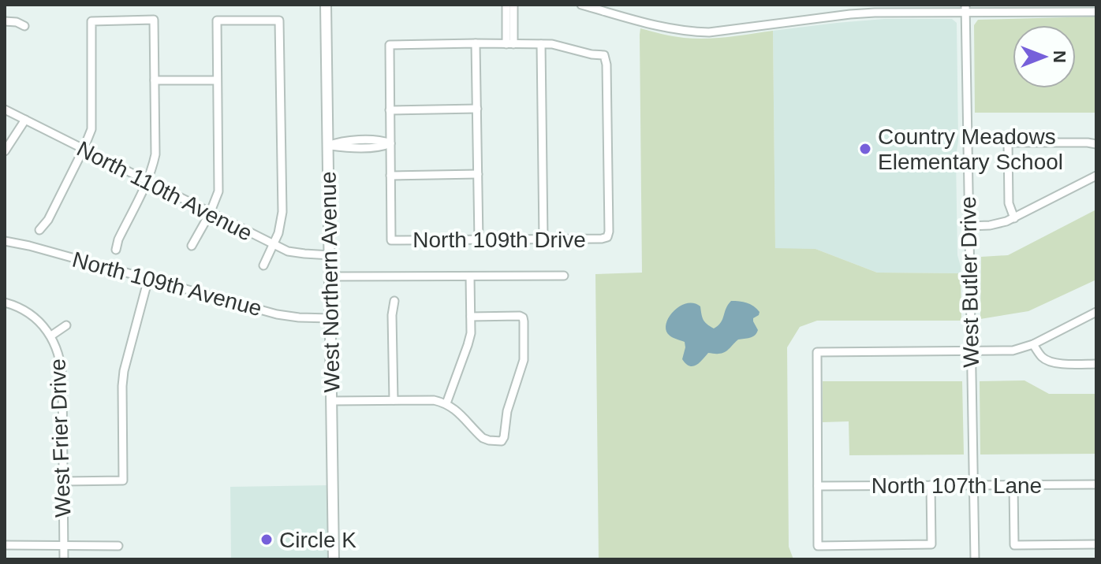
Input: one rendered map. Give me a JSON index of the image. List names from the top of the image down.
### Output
{
  "streets": {
    "main road": ["West Northern Avenue"],
    "street": [
      "North 110th Avenue",
      "North 109th Drive",
      "West Butler Drive",
      "North 109th Avenue",
      "West Frier Drive",
      "North 107th Lane"
    ]
  },
  "crossings": [
    ["North 110th Avenue", "West Northern Avenue"],
    ["West Northern Avenue", "North 109th Avenue"],
    ["West Butler Drive", "North 107th Lane"]
  ],
  "places": ["Country Meadows Elementary School", "Circle K"],
  "north": "right"
}
